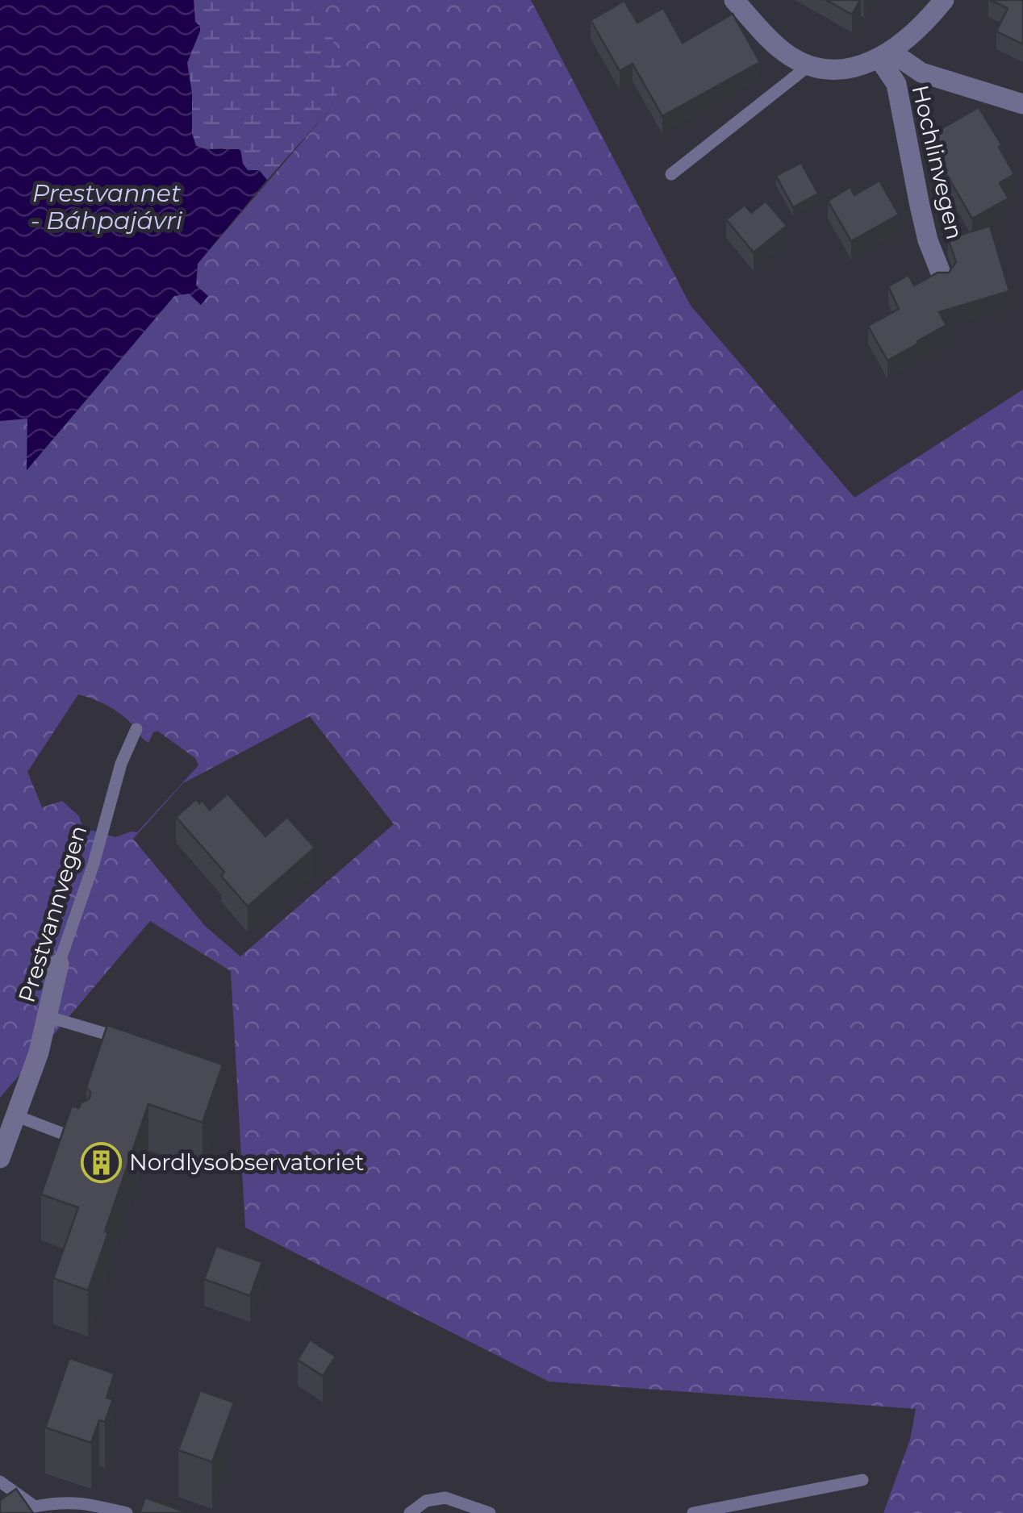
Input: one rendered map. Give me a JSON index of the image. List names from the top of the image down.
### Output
{
  "streets": {
    "street": ["Hochlinvegen", "Prestvannvegen"]
  },
  "water": ["Prestvannet - Báhpajávri"],
  "places": {
    "building": ["Nordlysobservatoriet"]
  }
}
